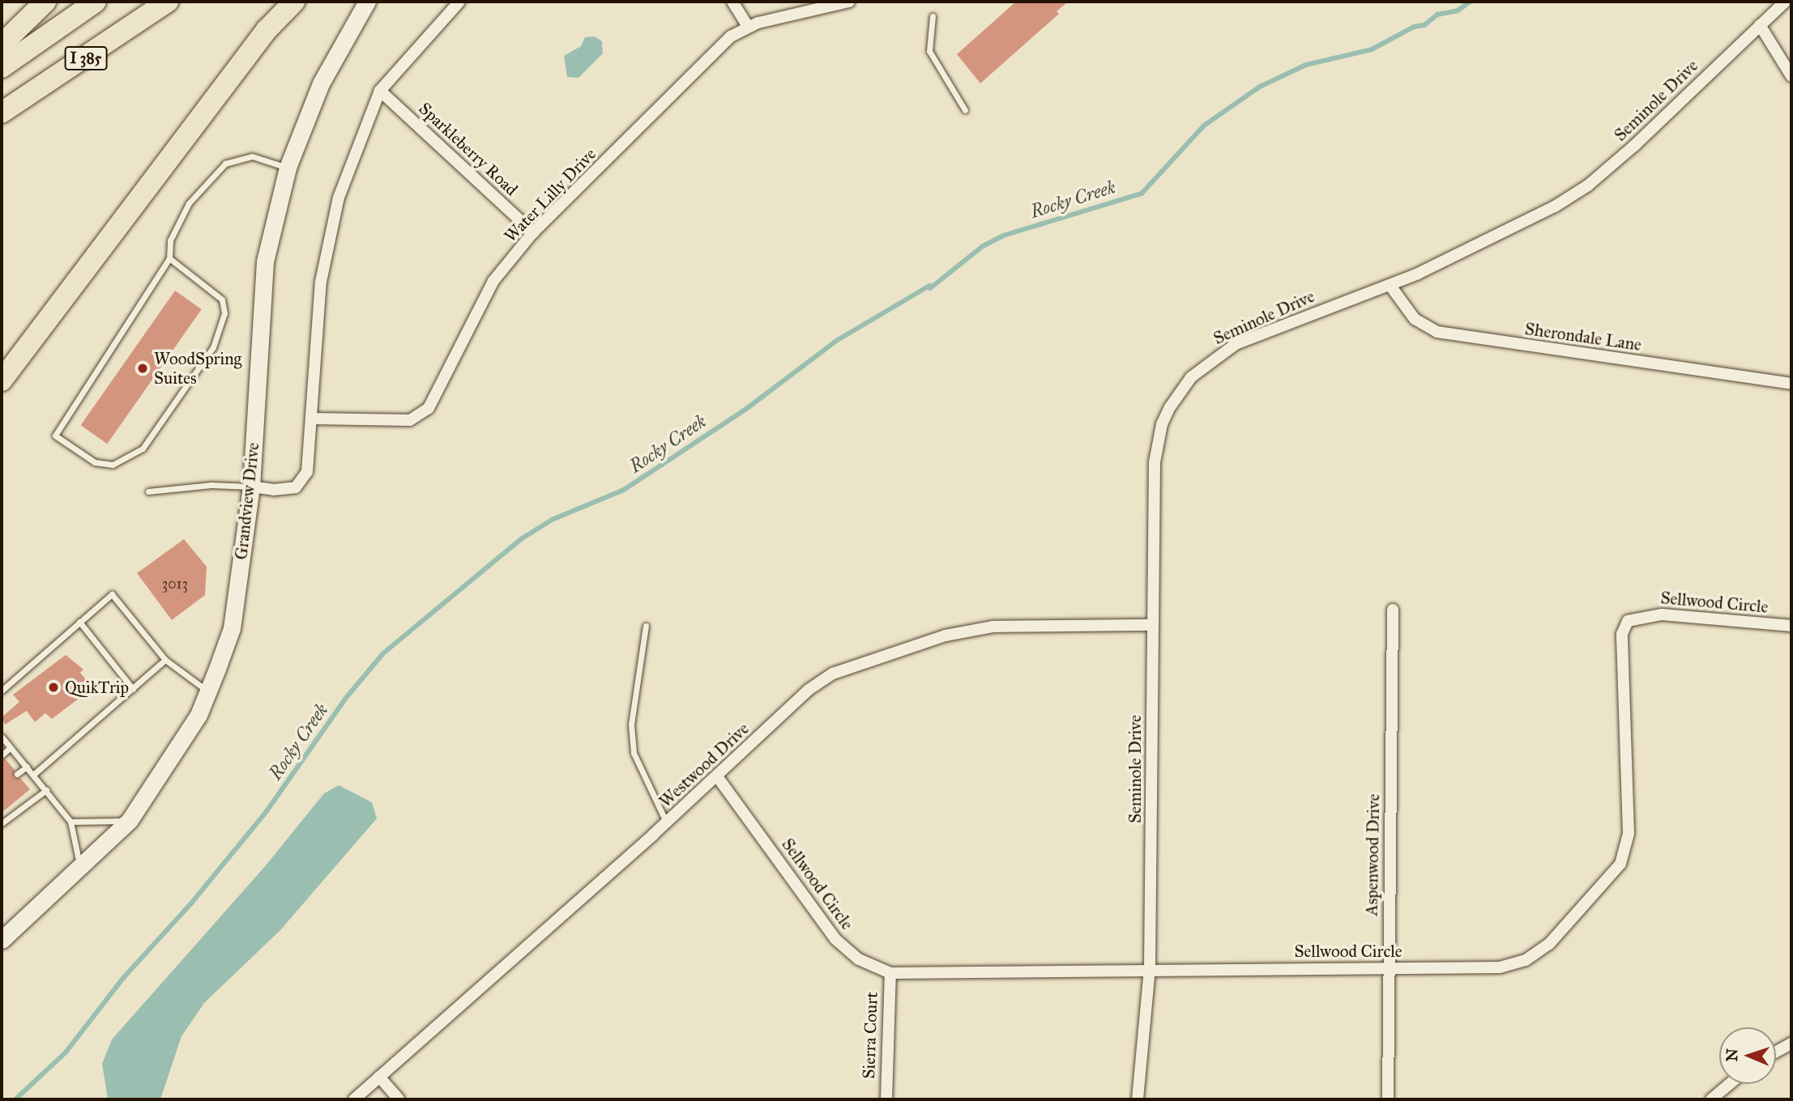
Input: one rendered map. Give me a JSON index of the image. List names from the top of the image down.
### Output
{
  "streets": {
    "highway": ["I 385"],
    "street": [
      "Seminole Drive",
      "Sparkleberry Road",
      "Water Lilly Drive",
      "Sherondale Lane",
      "Grandview Drive",
      "Sellwood Circle",
      "Westwood Drive",
      "Aspenwood Drive",
      "Sierra Court"
    ]
  },
  "crossings": [
    ["Seminole Drive", "Sherondale Lane"],
    ["Seminole Drive", "Sellwood Circle"],
    ["Seminole Drive", "Westwood Drive"],
    ["Sparkleberry Road", "Water Lilly Drive"],
    ["Sellwood Circle", "Westwood Drive"],
    ["Sellwood Circle", "Aspenwood Drive"],
    ["Sellwood Circle", "Sierra Court"]
  ],
  "water": ["Rocky Creek"],
  "places": ["WoodSpring Suites", "QuikTrip"],
  "house_numbers": ["3013"],
  "north": "left"
}
